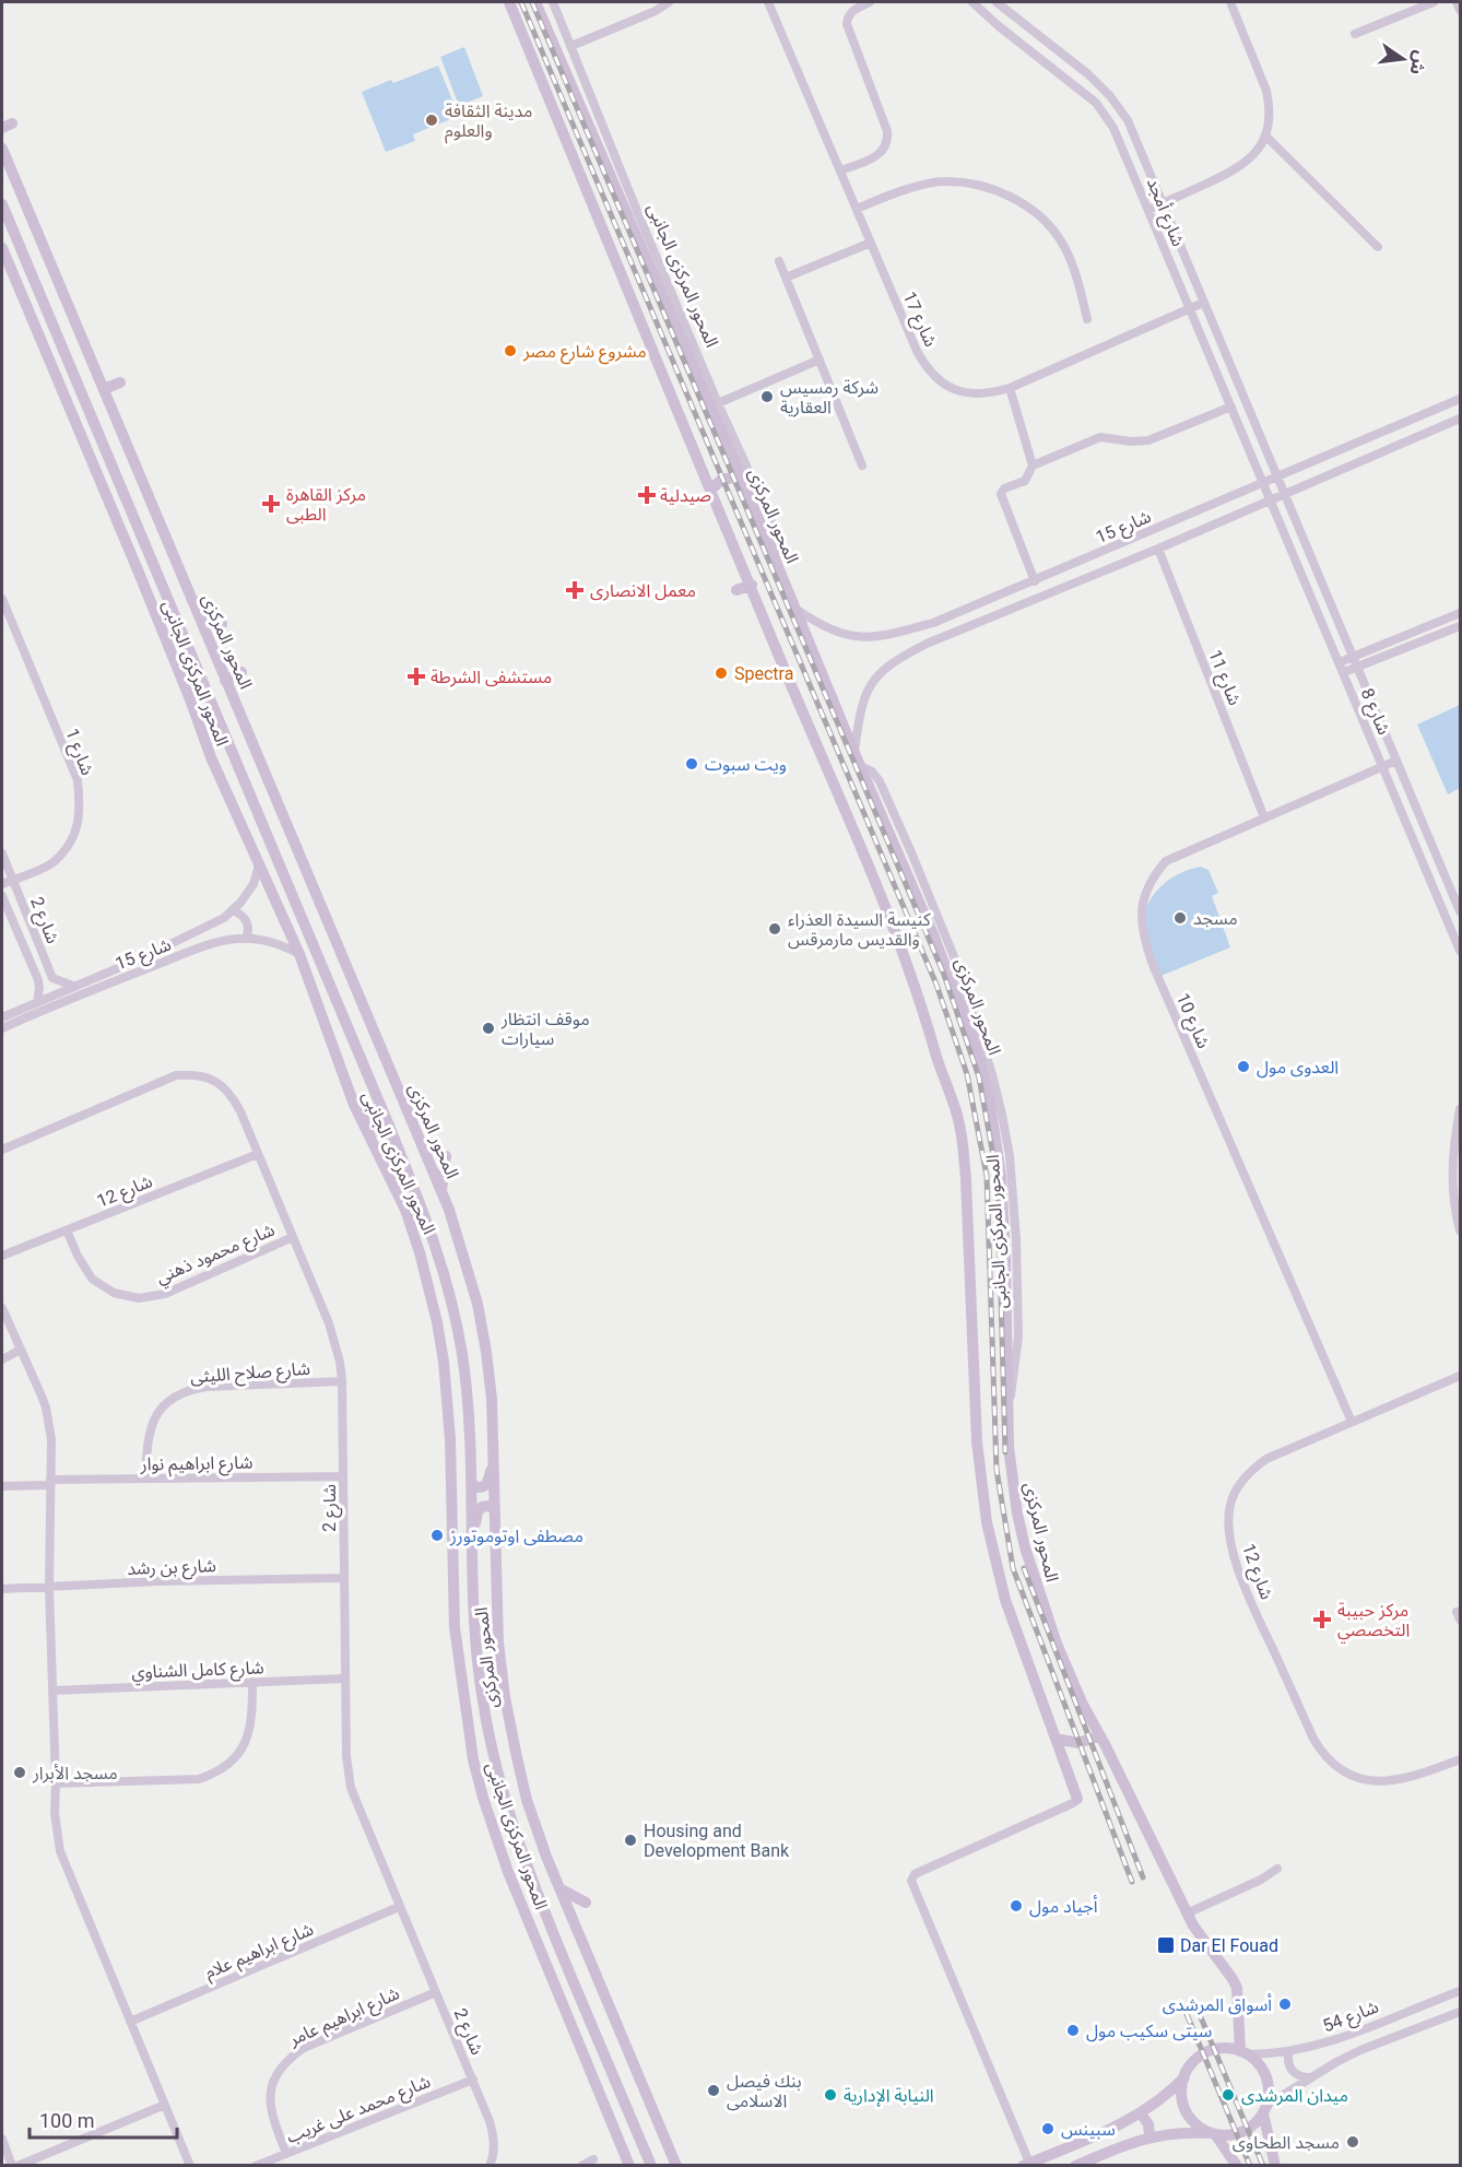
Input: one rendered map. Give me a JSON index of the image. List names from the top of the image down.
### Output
{
  "streets": {
    "main road": ["المحور المركزى الجانبى", "المحور المركزى"],
    "street": [
      "شارع أمجد",
      "شارع 17",
      "شارع 15",
      "شارع 11",
      "شارع 8",
      "شارع 1",
      "شارع 2",
      "شارع 10",
      "شارع 12",
      "شارع محمود ذهني",
      "شارع صلاح الليثى",
      "شارع ابراهيم نوار",
      "شارع بن رشد",
      "شارع كامل الشناوي",
      "شارع ابراهيم علام",
      "شارع ابراهيم عامر",
      "شارع 54",
      "شارع محمد على غريب"
    ]
  },
  "crossings": [
    ["شارع أمجد", "شارع 17"],
    ["شارع أمجد", "شارع 15"],
    ["شارع أمجد", "شارع 8"],
    ["المحور المركزى الجانبى", "المحور المركزى"],
    ["المحور المركزى الجانبى", "شارع 15"],
    ["المحور المركزى", "شارع 15"],
    ["المحور المركزى", "شارع 54"],
    ["شارع 15", "شارع 11"],
    ["شارع 15", "شارع 8"],
    ["شارع 15", "شارع 2"],
    ["شارع 11", "شارع 10"],
    ["شارع 8", "شارع 10"],
    ["شارع 1", "شارع 2"],
    ["شارع 2", "شارع 12"],
    ["شارع 2", "شارع محمود ذهني"],
    ["شارع 2", "شارع صلاح الليثى"],
    ["شارع 2", "شارع ابراهيم نوار"],
    ["شارع 2", "شارع بن رشد"],
    ["شارع 2", "شارع كامل الشناوي"],
    ["شارع 2", "شارع ابراهيم علام"],
    ["شارع 2", "شارع ابراهيم عامر"],
    ["شارع 2", "شارع محمد على غريب"],
    ["شارع 10", "شارع 12"],
    ["شارع 12", "شارع محمود ذهني"],
    ["شارع صلاح الليثى", "شارع ابراهيم نوار"],
    ["شارع ابراهيم عامر", "شارع محمد على غريب"]
  ],
  "places": {
    "other": [
      "مدينة الثقافة والعلوم",
      "مشروع شارع مصر",
      "شركة رمسيس العقارية",
      "Spectra",
      "ويت سبوت",
      "مسجد",
      "كنيسة السيدة العذراء والقديس مارمرقس",
      "موقف انتظار سيارات",
      "العدوى مول",
      "مصطفى اوتوموتورز",
      "مسجد الأبرار",
      "Housing and Development Bank",
      "أجياد مول",
      "أسواق المرشدى",
      "سيتى سكيب مول",
      "بنك فيصل الاسلامى",
      "النيابة الإدارية",
      "ميدان المرشدى",
      "سبينس",
      "مسجد الطحاوى"
    ],
    "health": [
      "صيدلية",
      "مركز القاهرة الطبى",
      "معمل الانصارى",
      "مستشفى الشرطة",
      "مركز حبيبة التخصصي"
    ],
    "transit": ["Dar El Fouad"]
  },
  "scale_bar": "100 m",
  "north": "right"
}
